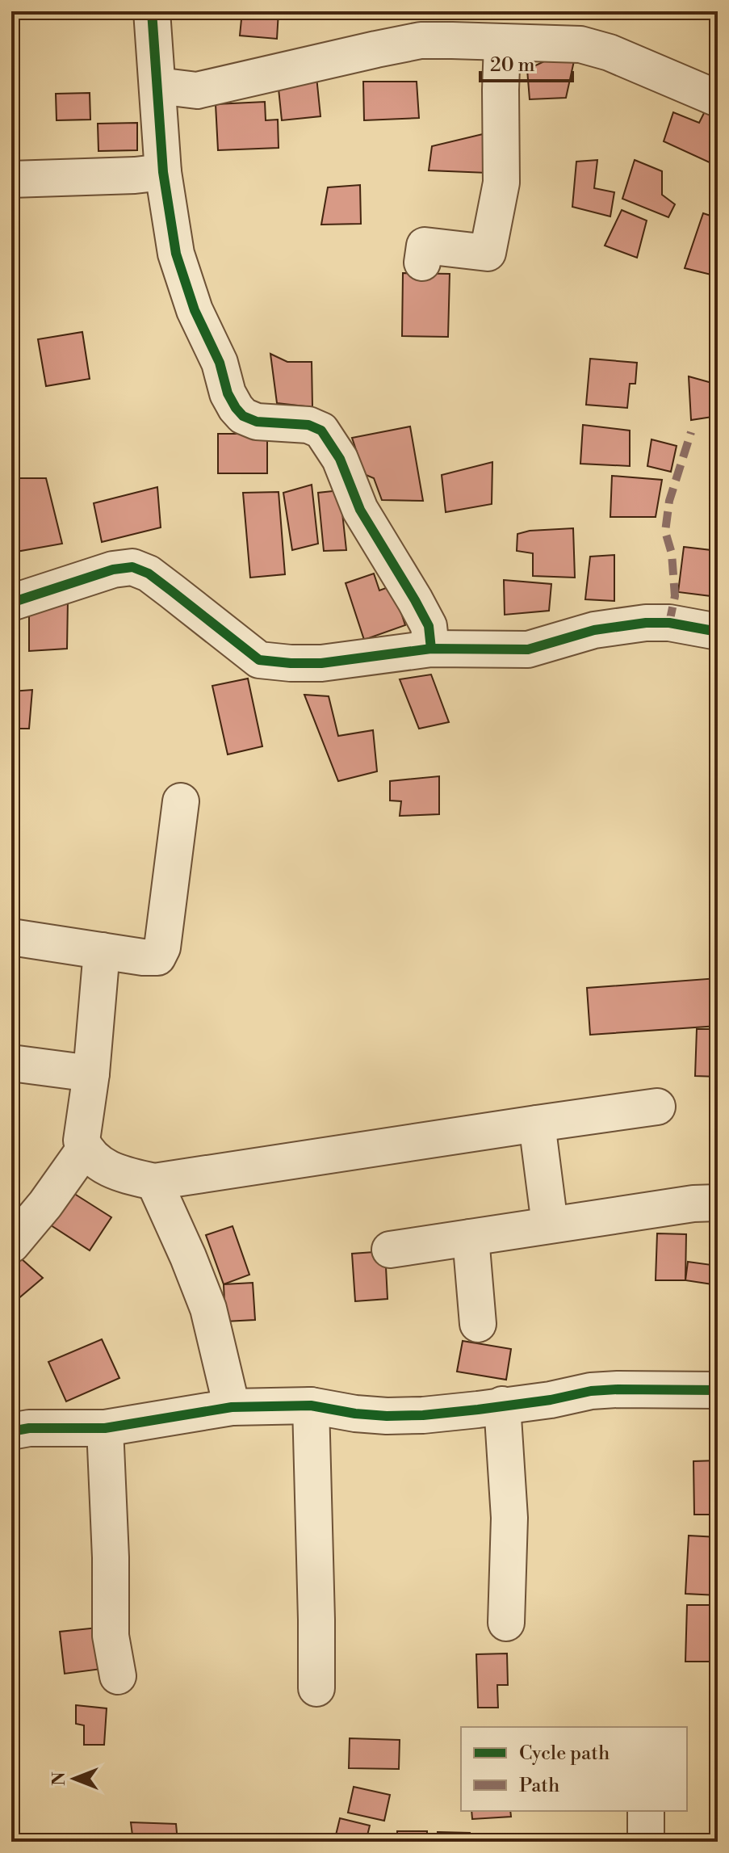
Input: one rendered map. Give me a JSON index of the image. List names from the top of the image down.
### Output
{
  "legend": ["Cycle path", "Path"],
  "scale_bar": "20 m",
  "north": "left"
}
